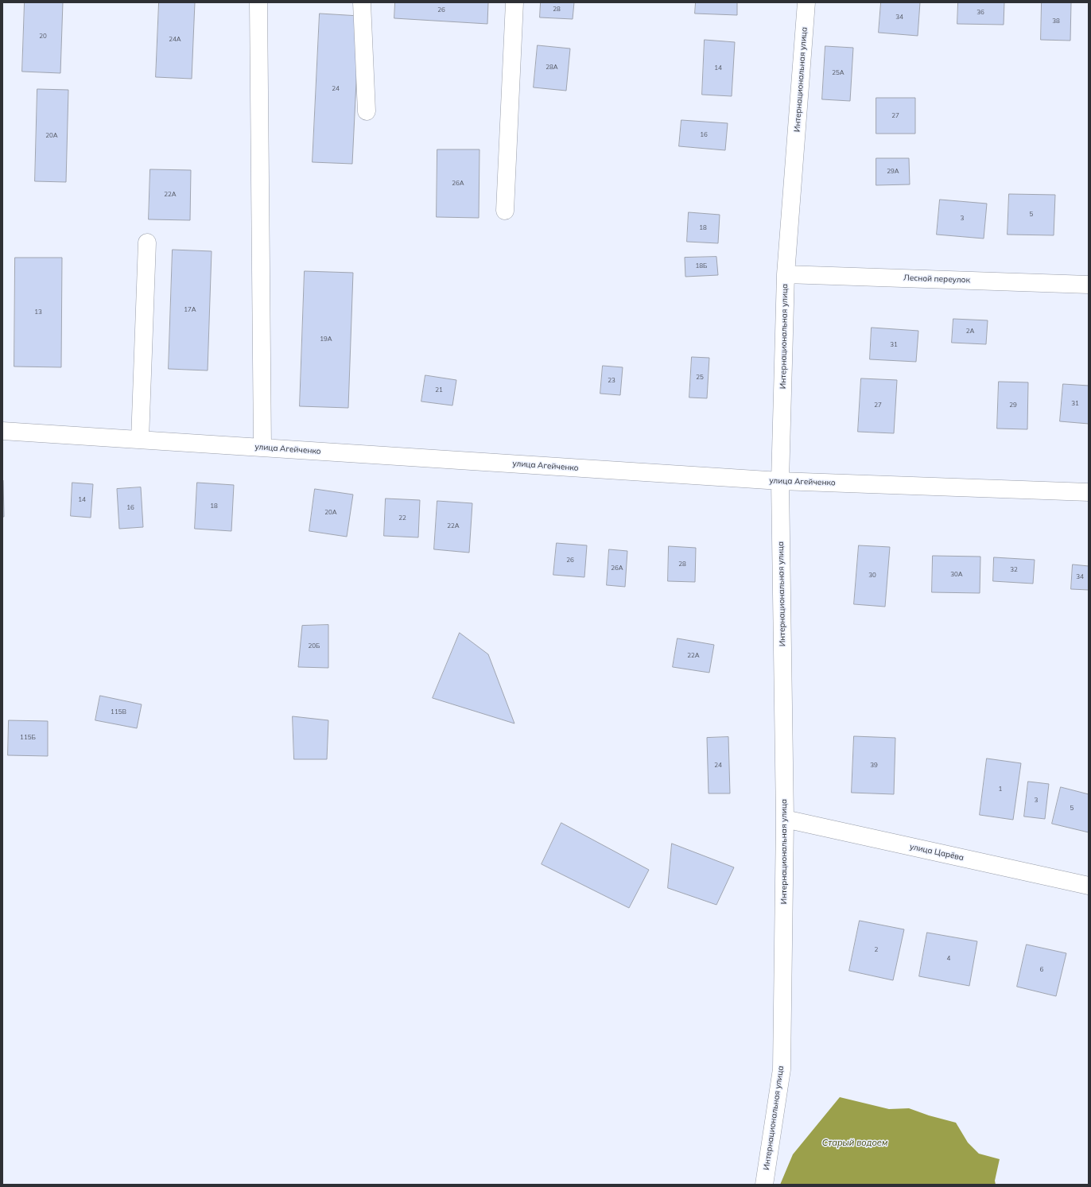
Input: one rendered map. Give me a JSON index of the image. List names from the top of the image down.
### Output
{
  "streets": {
    "street": [
      "Интернациональная улица",
      "Лесной переулок",
      "улица Агейченко",
      "улица Царёва"
    ]
  },
  "crossings": [
    ["Интернациональная улица", "Лесной переулок"],
    ["Интернациональная улица", "улица Агейченко"],
    ["Интернациональная улица", "улица Царёва"]
  ],
  "water": ["Старый водоем"],
  "house_numbers": [
    "28",
    "26",
    "36",
    "34",
    "38",
    "20",
    "24А",
    "28А",
    "14",
    "25А",
    "24",
    "27",
    "16",
    "20А",
    "29А",
    "26А",
    "22А",
    "5",
    "3",
    "18",
    "18Б",
    "17А",
    "13",
    "2А",
    "19А",
    "31",
    "25",
    "23",
    "21",
    "31",
    "27",
    "29",
    "14",
    "18",
    "16",
    "20А",
    "22",
    "22А",
    "26",
    "28",
    "26А",
    "32",
    "30А",
    "30",
    "34",
    "20Б",
    "22А",
    "115В",
    "115Б",
    "24",
    "39",
    "1",
    "3",
    "5",
    "2",
    "4",
    "6"
  ]
}
